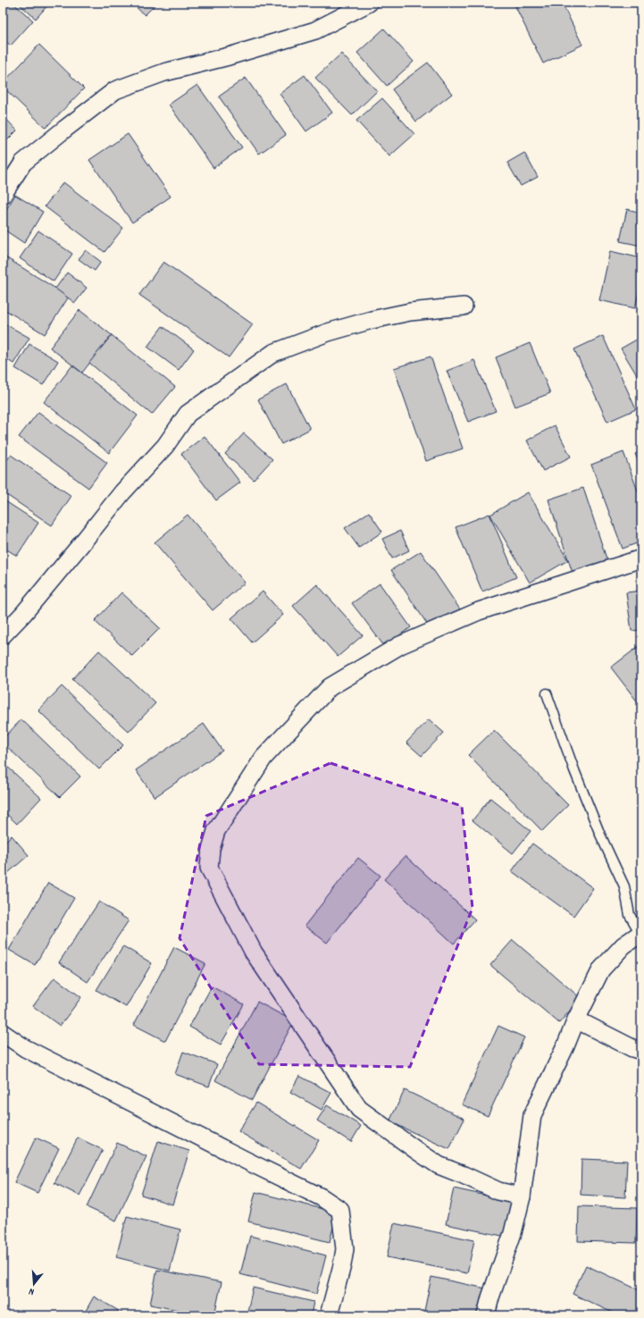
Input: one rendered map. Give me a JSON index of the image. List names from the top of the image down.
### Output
{
  "north": "bottom"
}
